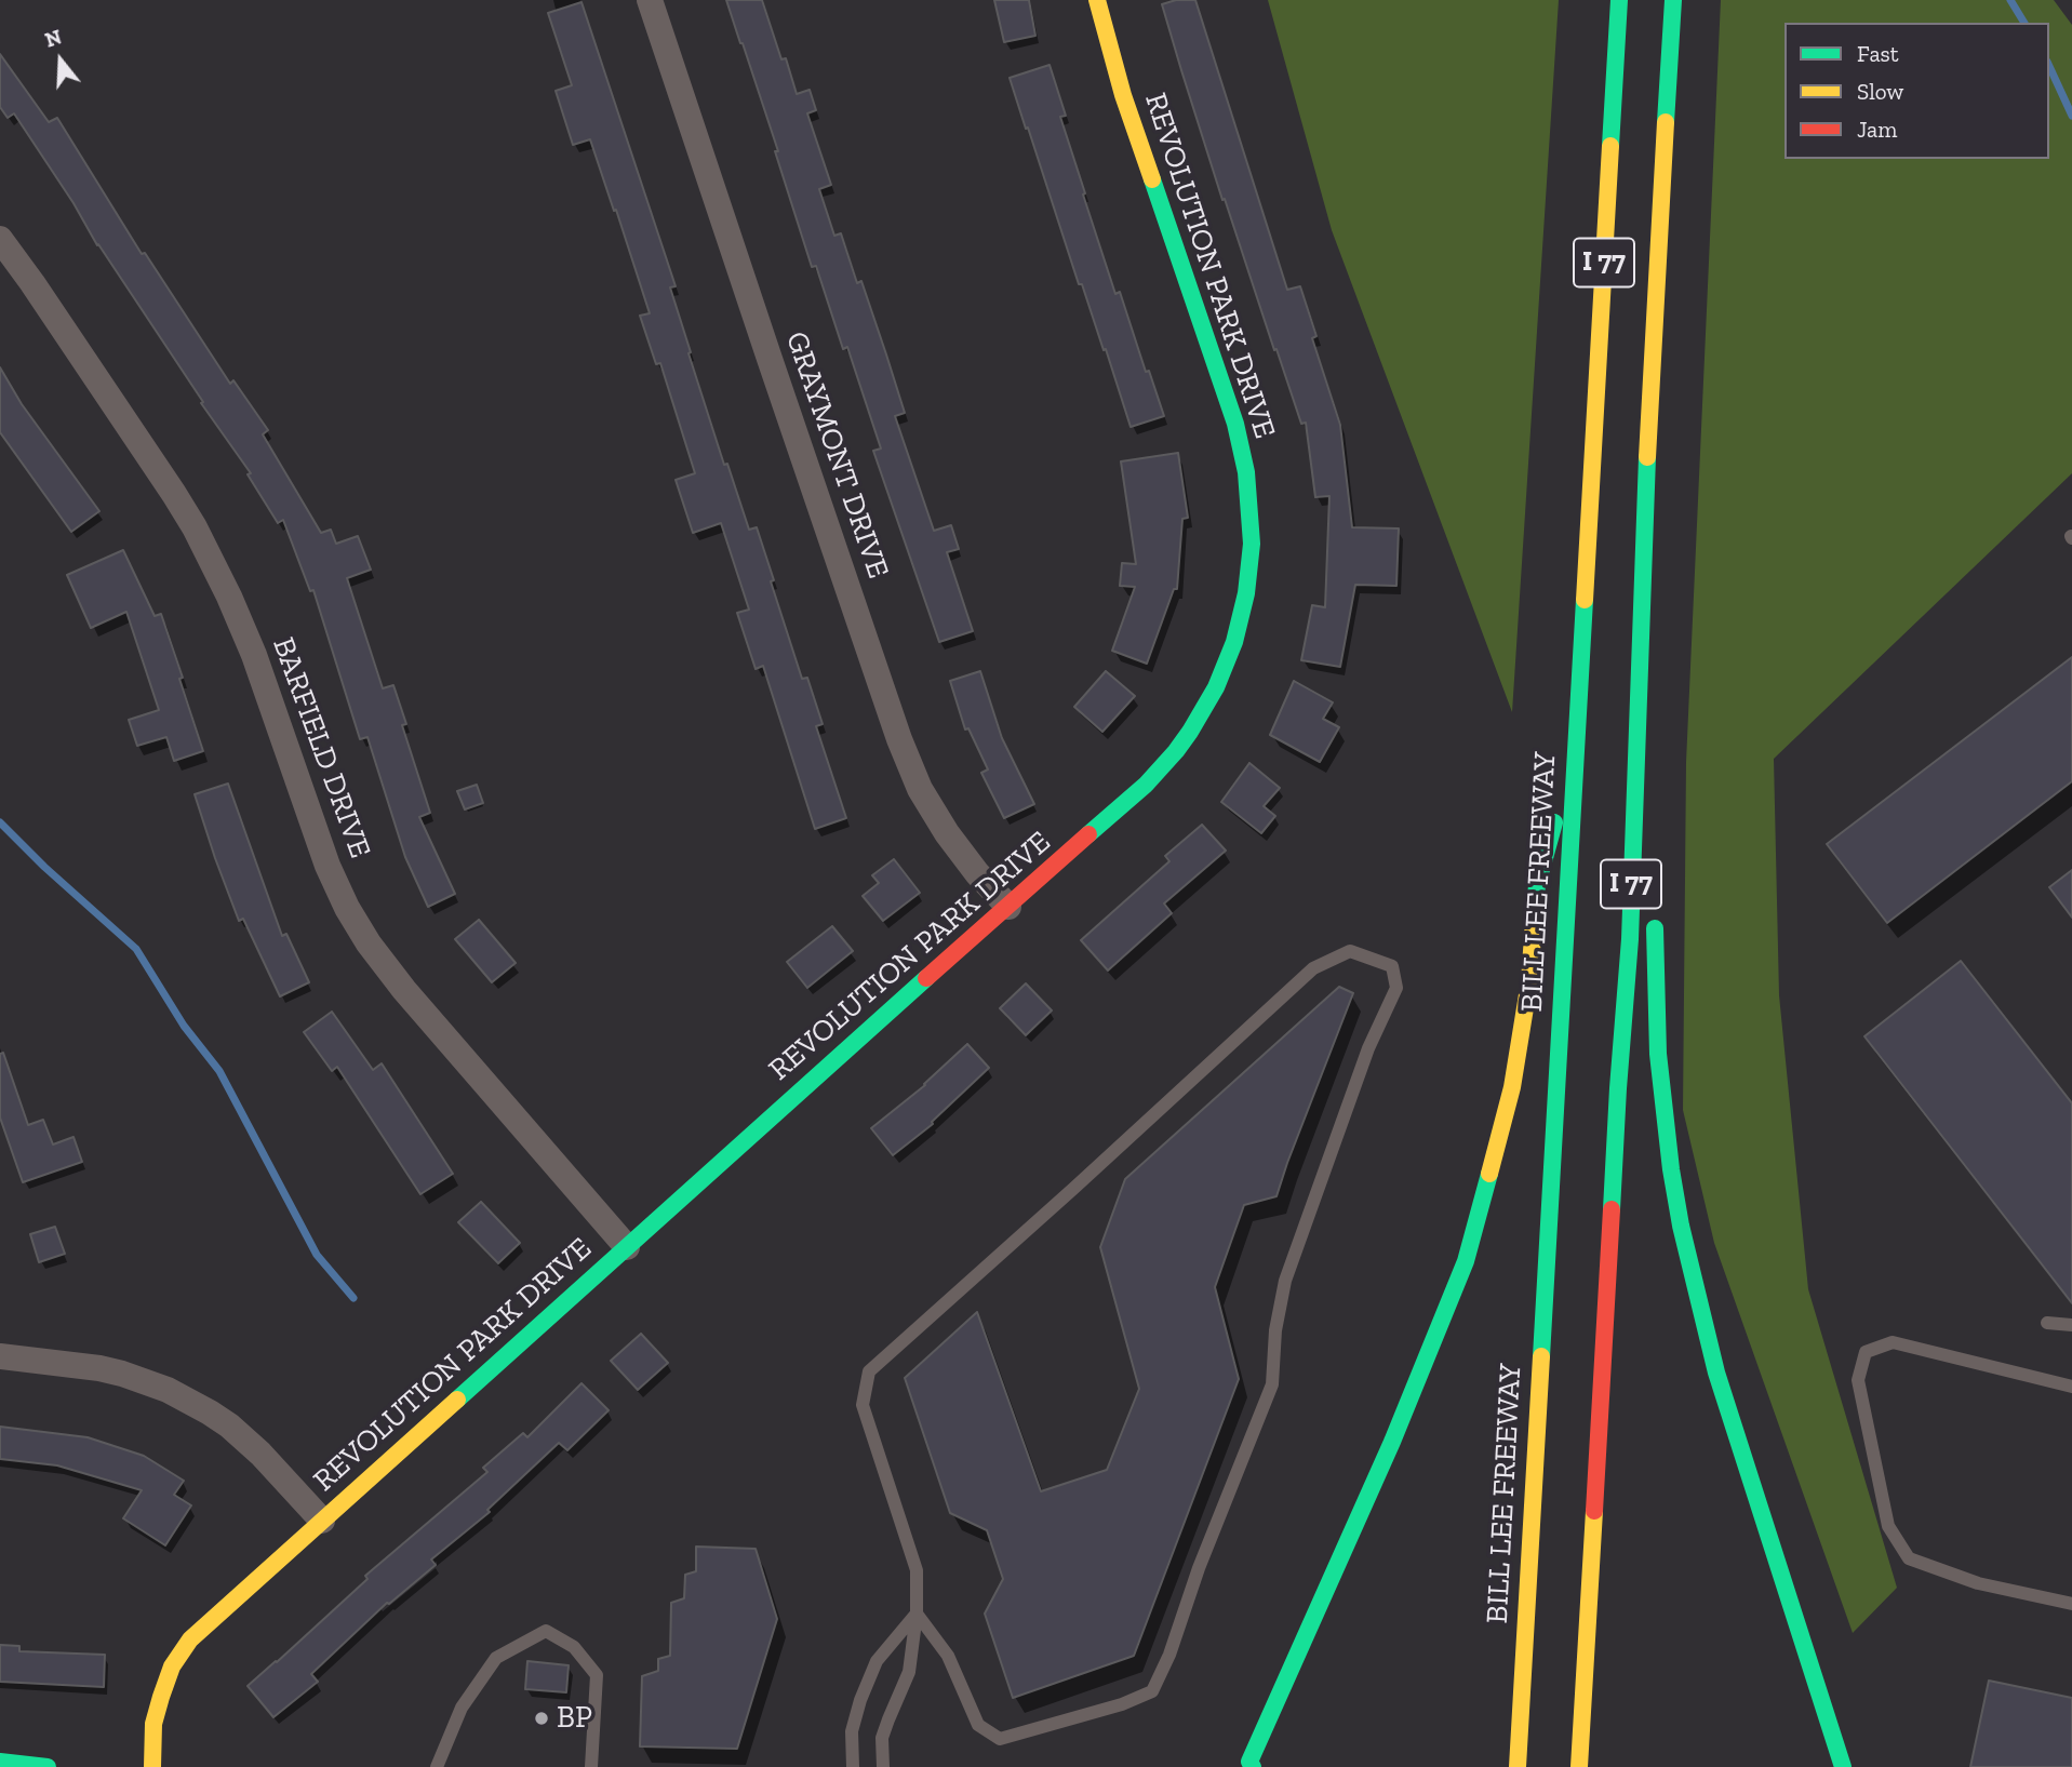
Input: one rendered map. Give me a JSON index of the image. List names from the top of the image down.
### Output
{
  "streets": {
    "main road": ["I 77", "REVOLUTION PARK DRIVE", "BILL LEE FREEWAY"],
    "street": ["GRAYMONT DRIVE", "BARFIELD DRIVE"]
  },
  "crossings": [
    ["REVOLUTION PARK DRIVE", "GRAYMONT DRIVE"],
    ["REVOLUTION PARK DRIVE", "BARFIELD DRIVE"]
  ],
  "places": ["BP"],
  "legend": ["Fast", "Slow", "Jam"],
  "north": "top"
}
